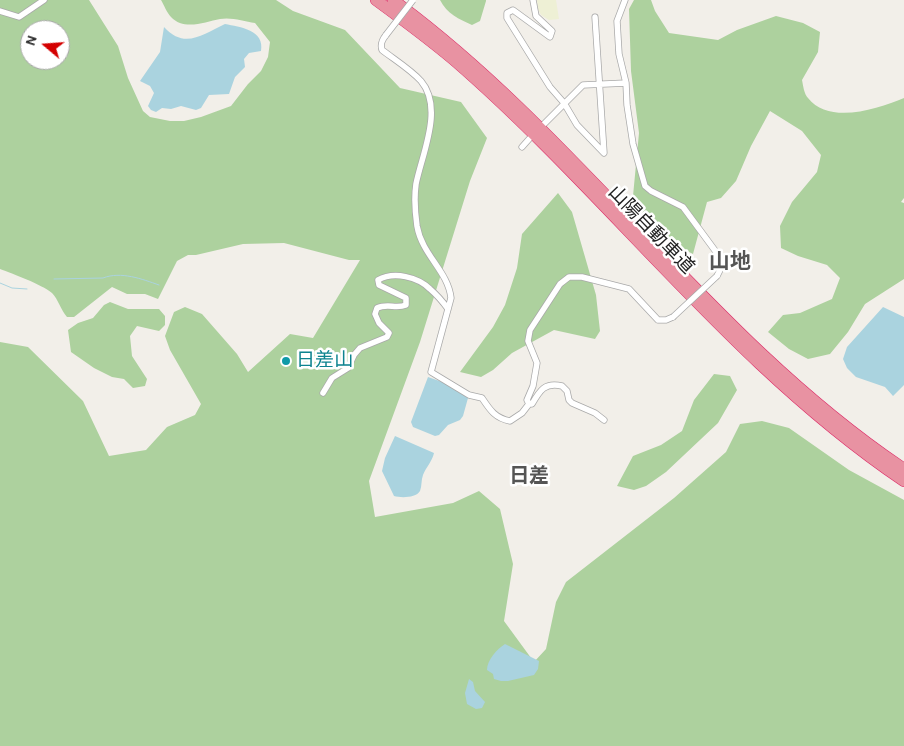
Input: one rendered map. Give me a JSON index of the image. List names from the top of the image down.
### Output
{
  "streets": {
    "highway": ["山陽自動車道"]
  },
  "districts": ["山地", "日差"],
  "places": ["日差山"],
  "north": "left"
}
